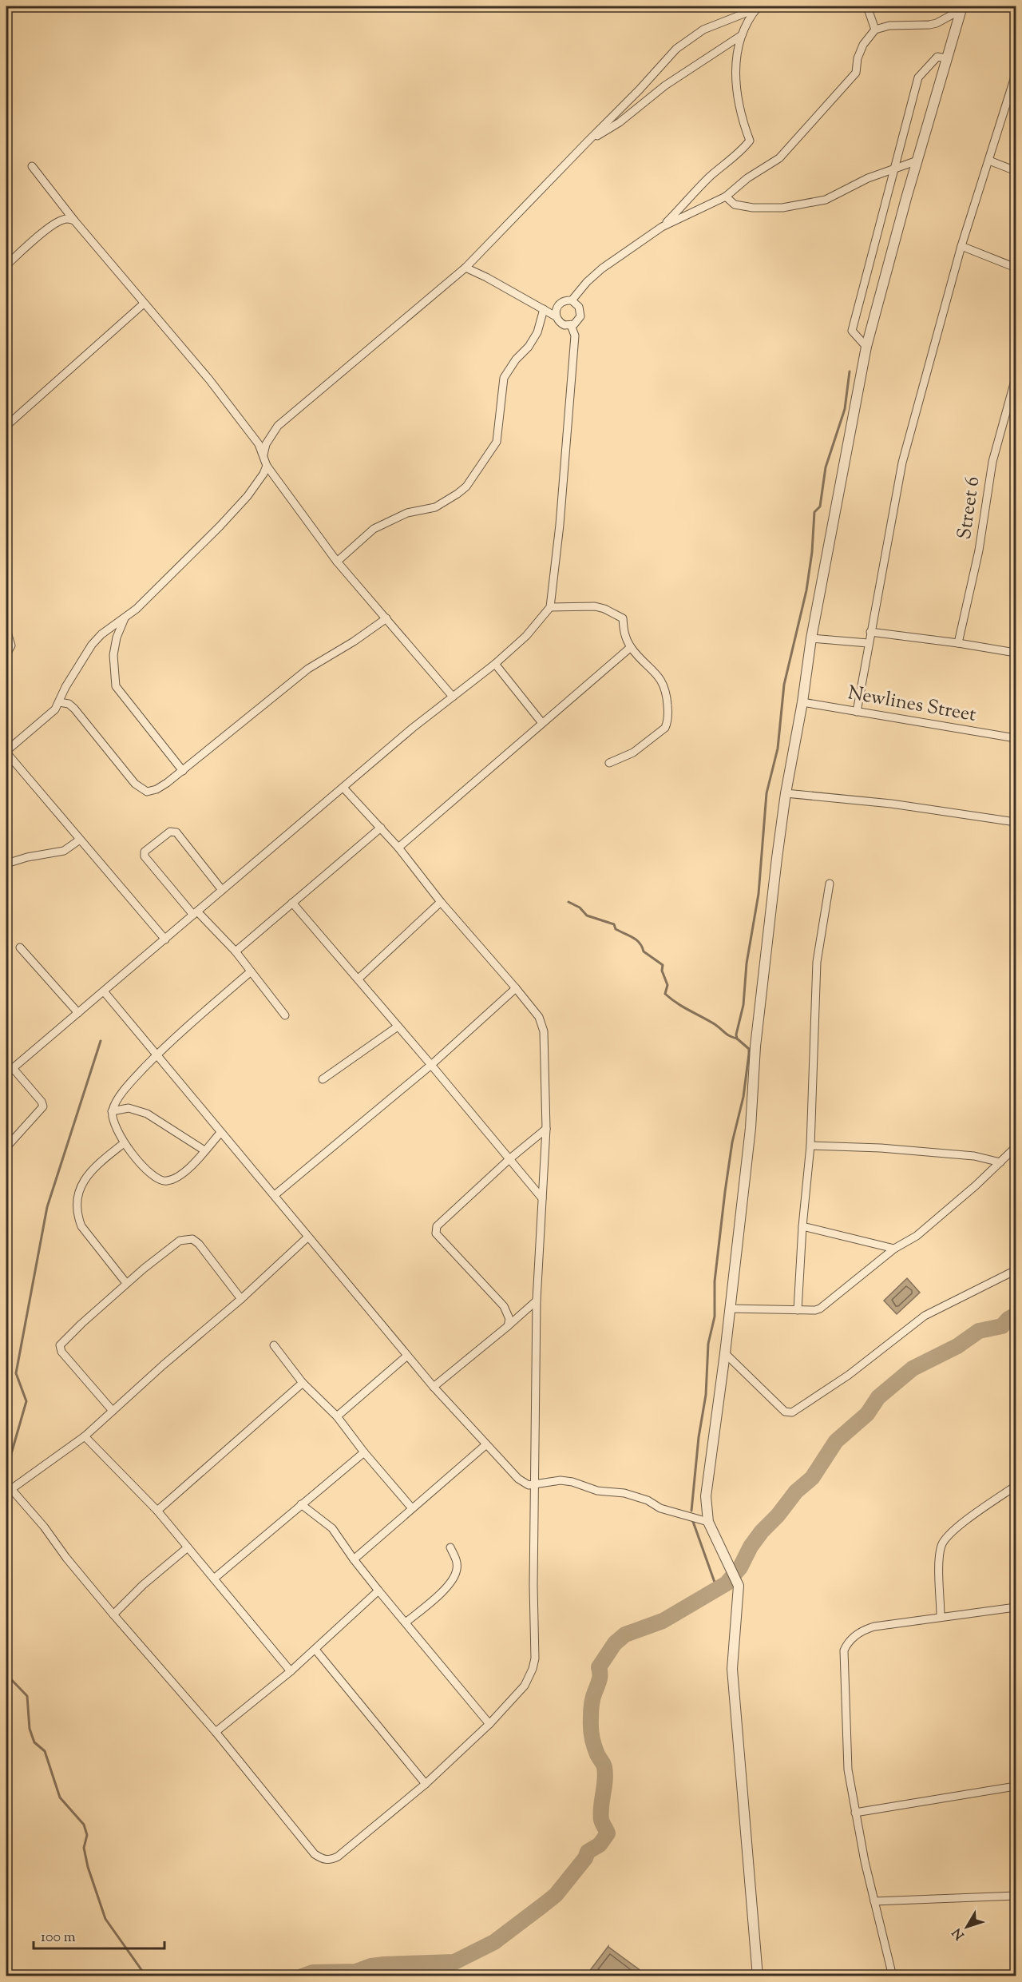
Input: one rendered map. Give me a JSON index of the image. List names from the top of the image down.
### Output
{
  "streets": {
    "street": ["Street 6", "Newlines Street"]
  },
  "scale_bar": "100 m",
  "north": "bottom left"
}
